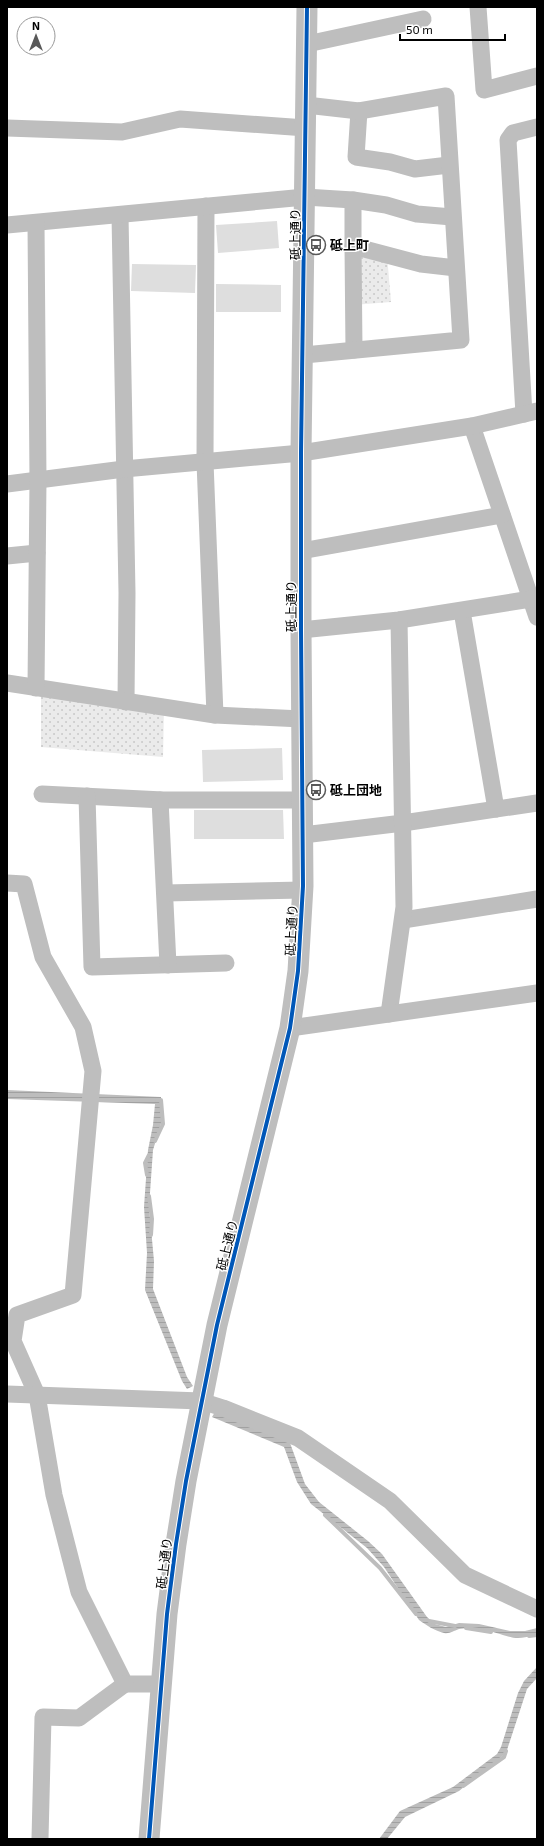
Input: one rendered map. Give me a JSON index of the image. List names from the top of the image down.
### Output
{
  "streets": {
    "street": ["砥上通り"]
  },
  "places": {
    "bus stop": ["砥上町", "砥上団地"]
  },
  "scale_bar": "50 m",
  "north": "top"
}
